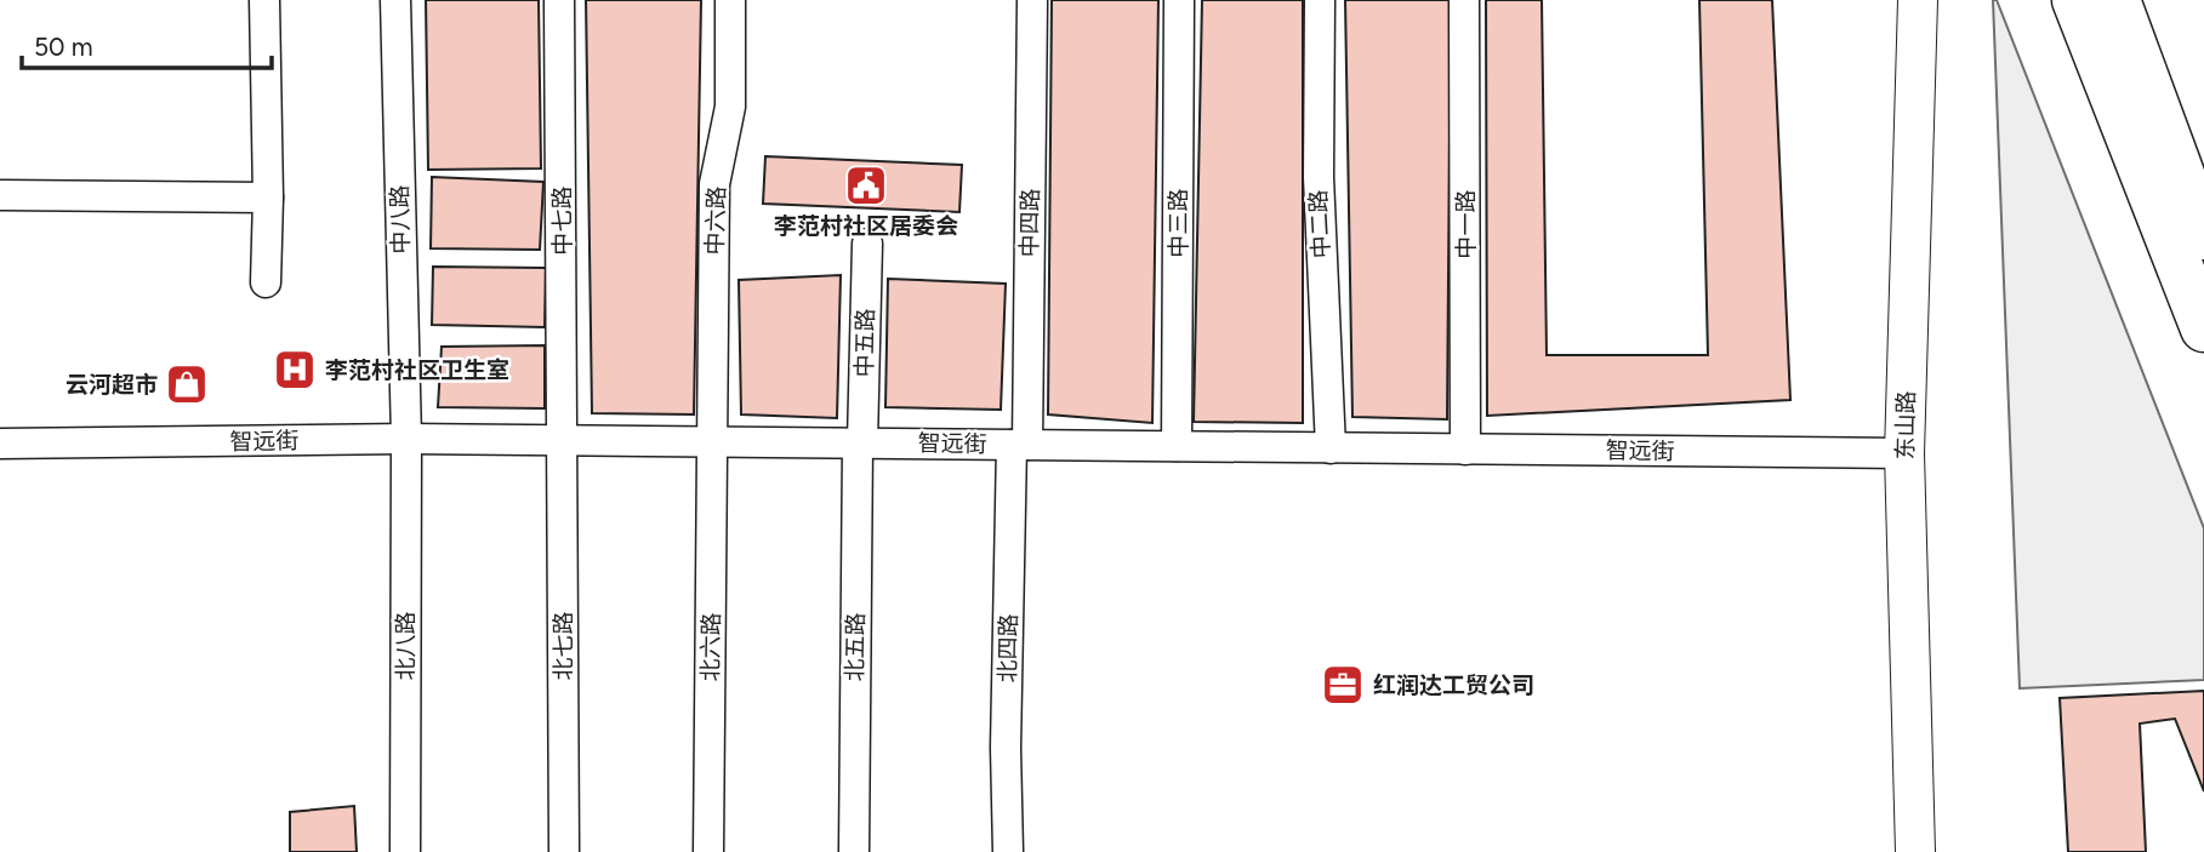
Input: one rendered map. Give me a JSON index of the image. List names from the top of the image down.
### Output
{
  "streets": {
    "street": [
      "中八路",
      "中七路",
      "中六路",
      "中四路",
      "中三路",
      "中二路",
      "中一路",
      "中五路",
      "东山路",
      "智远街",
      "北八路",
      "北七路",
      "北六路",
      "北五路",
      "北四路"
    ]
  },
  "crossings": [
    ["中八路", "智远街"],
    ["中八路", "北八路"],
    ["中七路", "智远街"],
    ["中七路", "北七路"],
    ["中六路", "智远街"],
    ["中六路", "北六路"],
    ["中四路", "智远街"],
    ["中四路", "北四路"],
    ["中三路", "智远街"],
    ["中二路", "智远街"],
    ["中一路", "智远街"],
    ["中五路", "智远街"],
    ["中五路", "北五路"],
    ["东山路", "智远街"],
    ["智远街", "北八路"],
    ["智远街", "北七路"],
    ["智远街", "北六路"],
    ["智远街", "北五路"],
    ["智远街", "北四路"]
  ],
  "places": {
    "public building": ["李范村社区居委会"],
    "hospital": ["李范村社区卫生室"],
    "shop": ["云河超市"],
    "office": ["红润达工贸公司"]
  },
  "scale_bar": "50 m"
}
